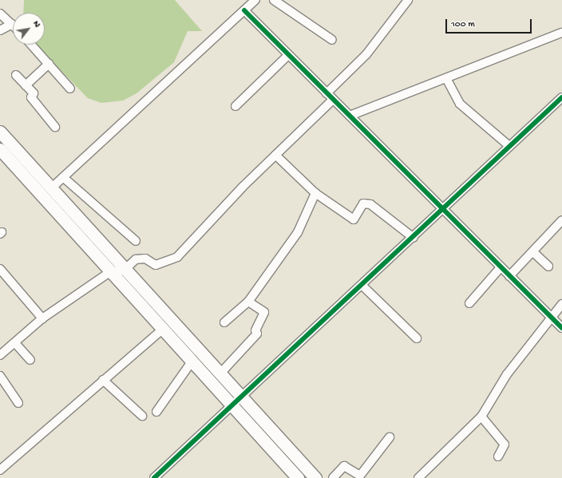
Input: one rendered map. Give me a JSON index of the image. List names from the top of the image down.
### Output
{
  "scale_bar": "100 m",
  "north": "top right"
}
